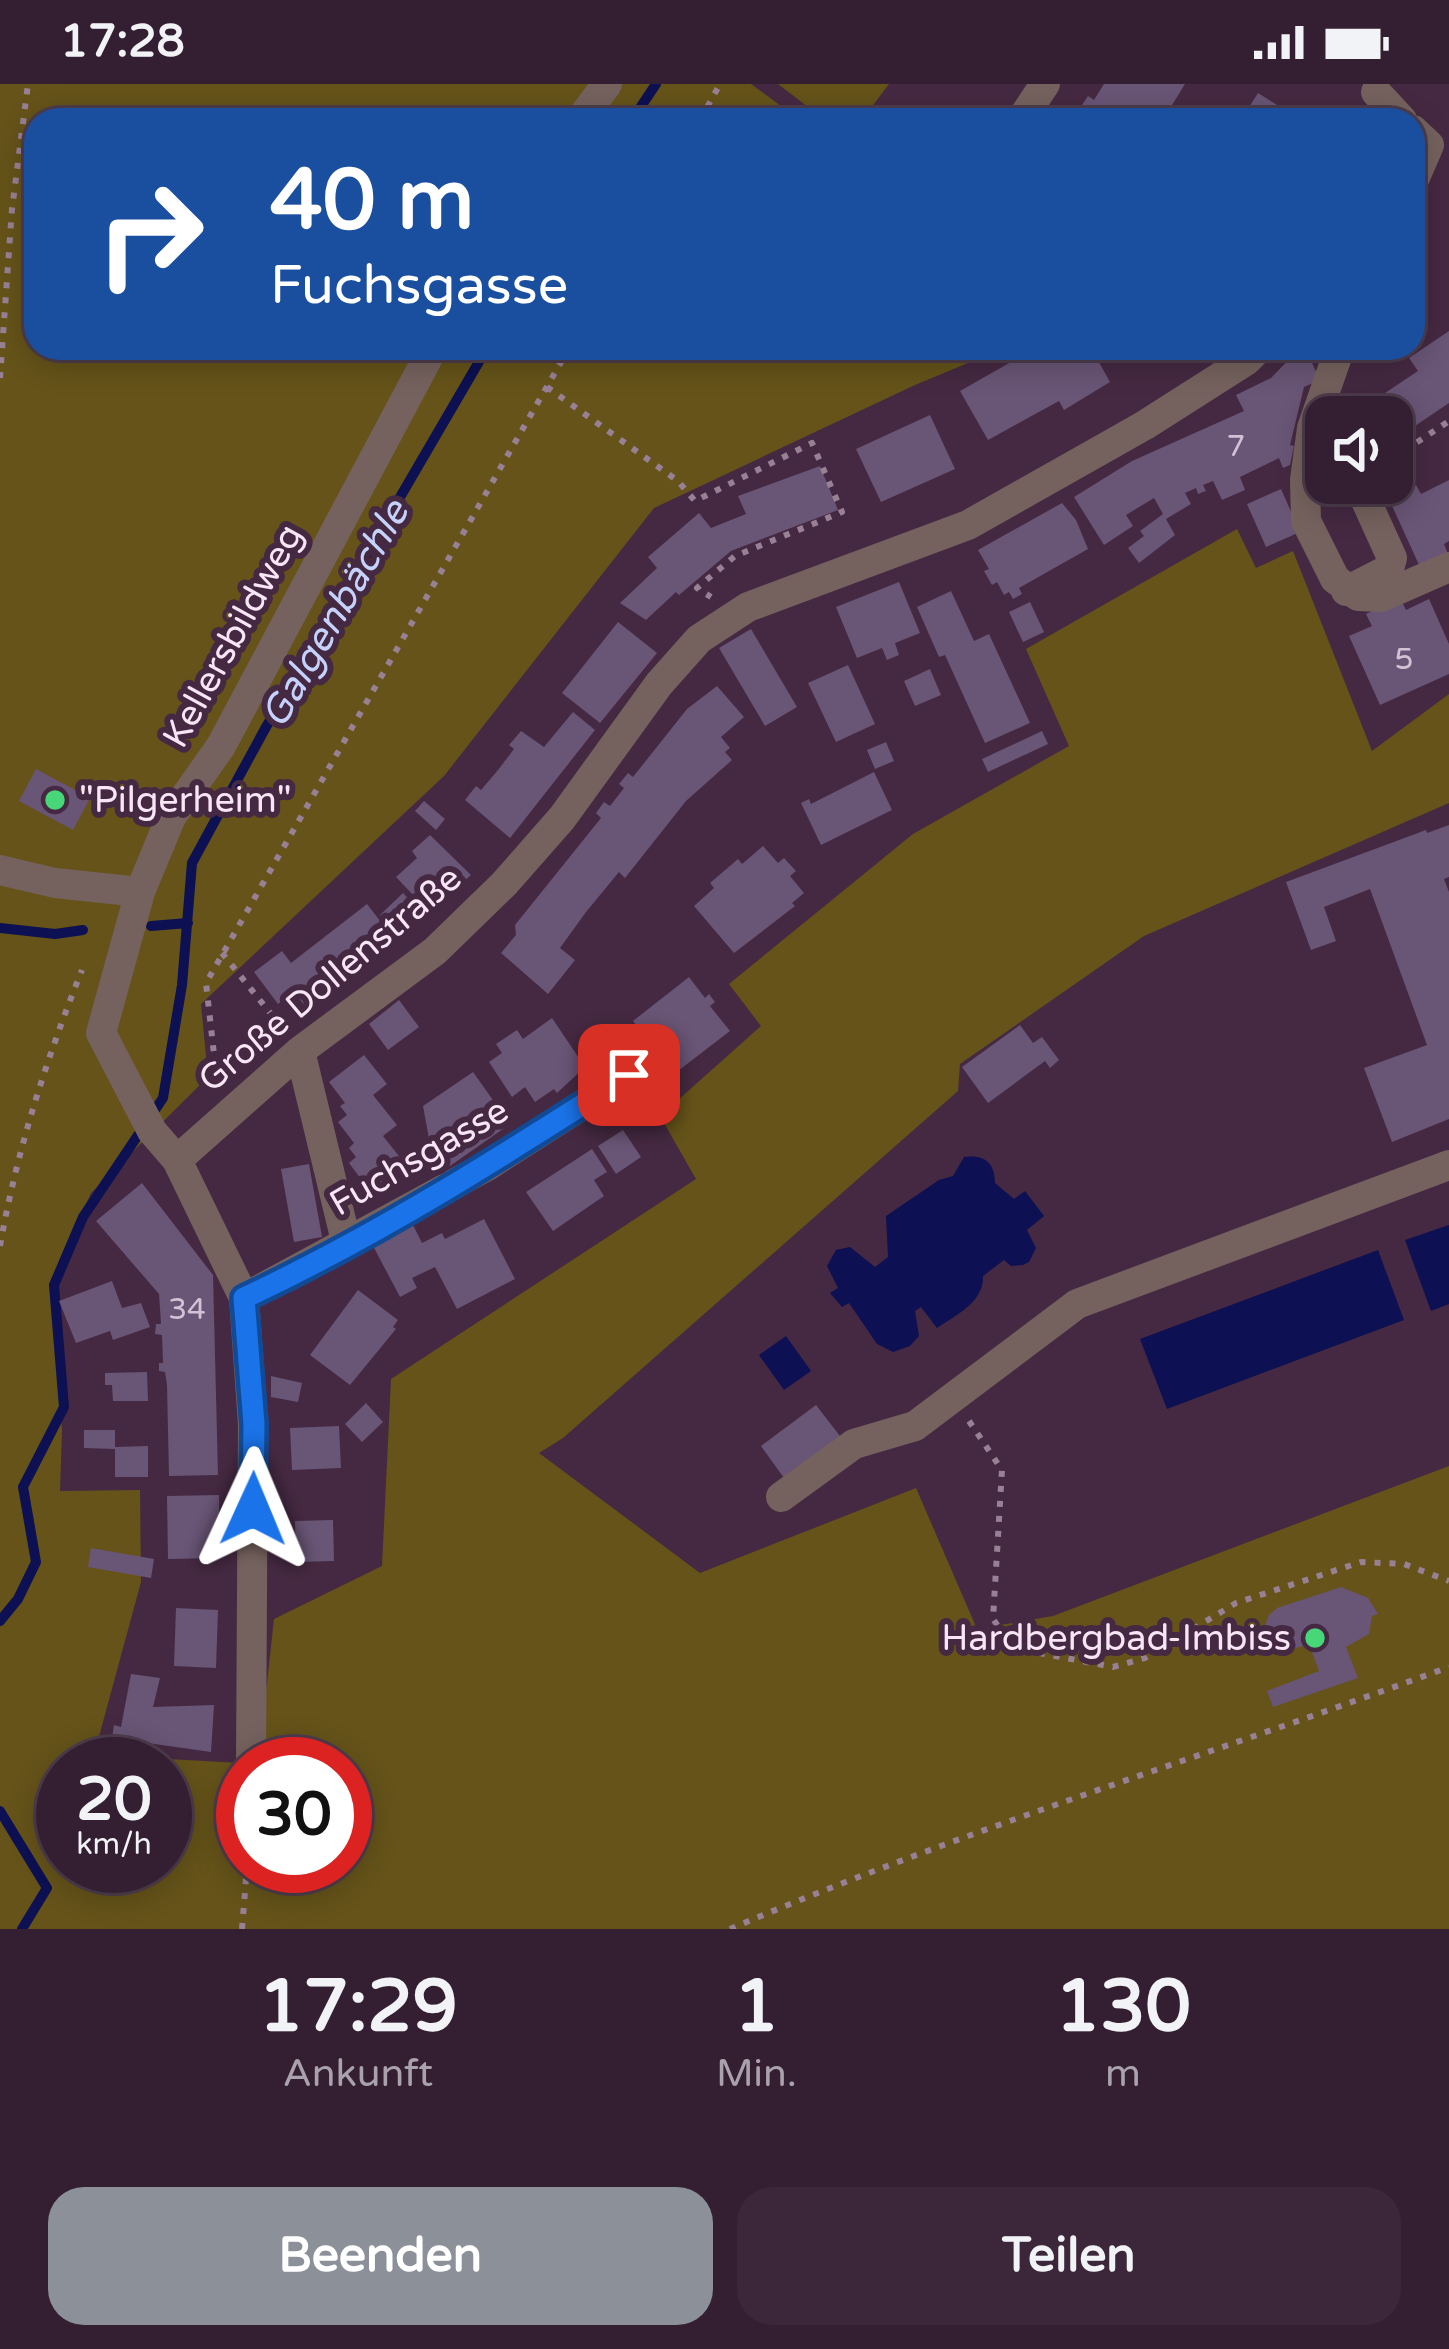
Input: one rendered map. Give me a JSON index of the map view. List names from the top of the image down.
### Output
{
  "streets": {
    "street": ["Kellersbildweg", "Große Dollenstraße", "Fuchsgasse"]
  },
  "crossings": [
    ["Kellersbildweg", "Große Dollenstraße"]
  ],
  "water": ["Galgenbächle"],
  "places": ["\"Pilgerheim\"", "Hardbergbad-Imbiss"],
  "house_numbers": ["7", "5", "34"],
  "page": {
    "status": "17:28",
    "turn": ["40 m", "Fuchsgasse"],
    "speed": "20 km/h",
    "limit": "30",
    "eta": [
      "17:29",
      "Ankunft",
      "1",
      "Min.",
      "130",
      "m"
    ],
    "buttons": ["Beenden", "Teilen"]
  }
}
